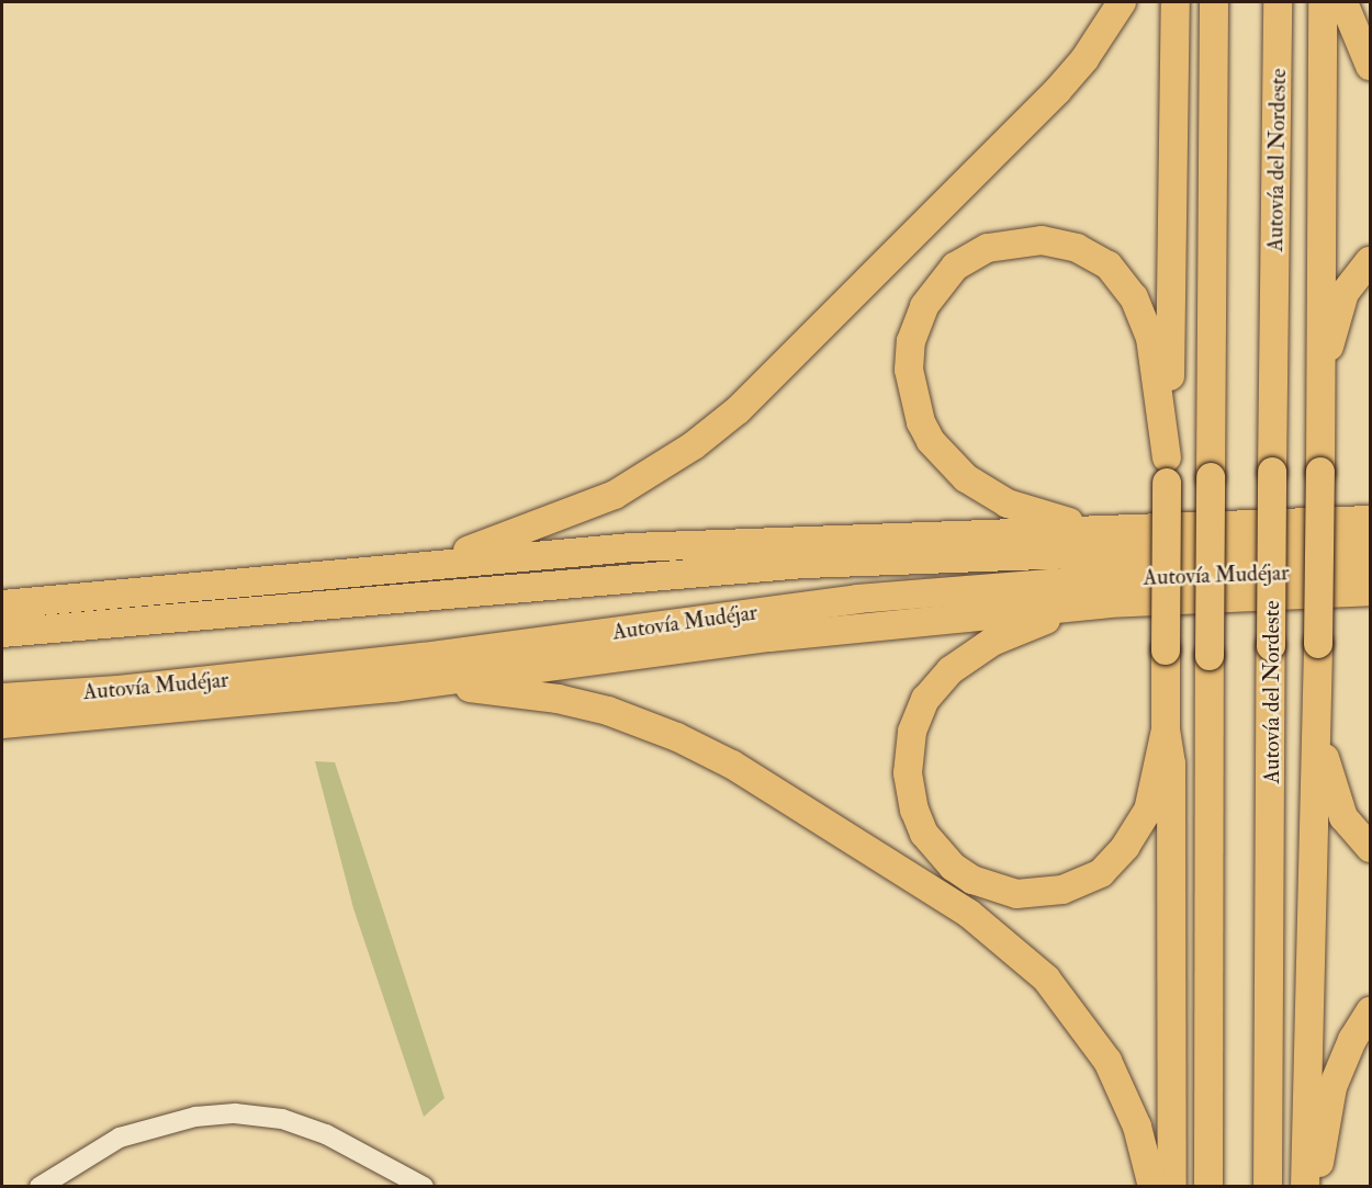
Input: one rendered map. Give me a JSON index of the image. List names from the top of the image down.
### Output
{
  "streets": {
    "highway": ["Autovía del Nordeste", "Autovía Mudéjar"]
  }
}
